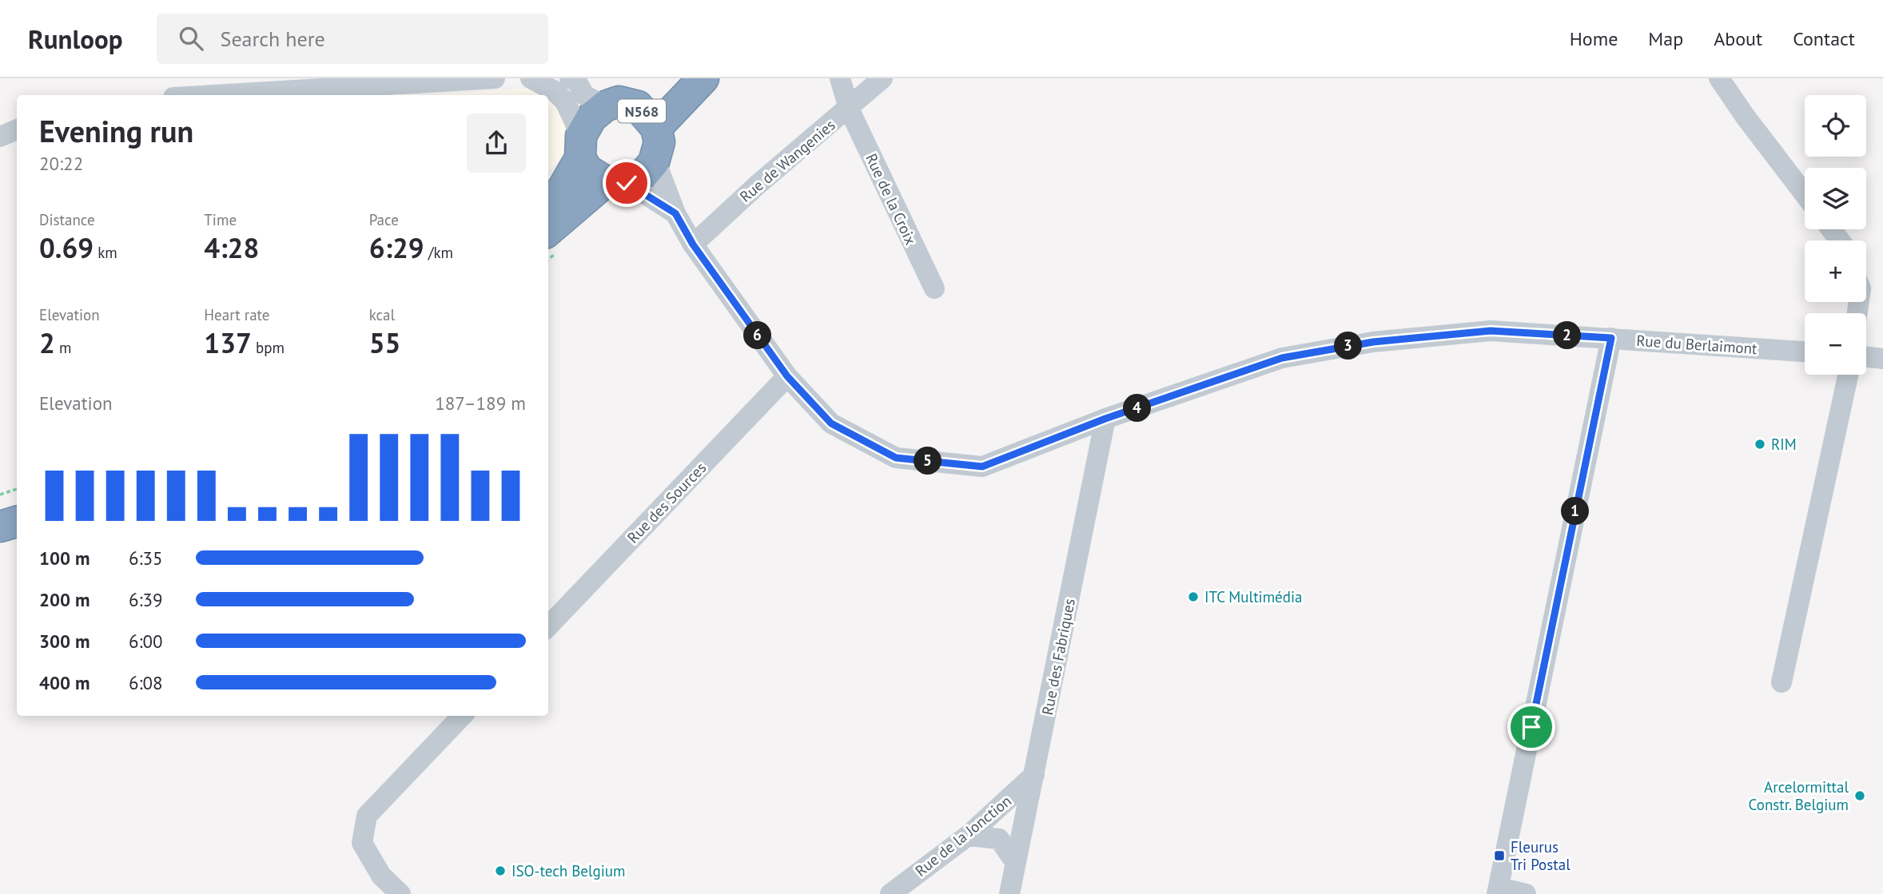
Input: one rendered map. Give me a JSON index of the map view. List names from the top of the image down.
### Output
{
  "streets": {
    "highway": ["N568"],
    "street": [
      "Rue de Wangenies",
      "Rue de la Croix",
      "Rue du Berlaimont",
      "Rue des Sources",
      "Rue des Fabriques",
      "Rue de la Jonction"
    ]
  },
  "crossings": [
    ["N568", "Rue du Berlaimont"],
    ["Rue de Wangenies", "Rue de la Croix"],
    ["Rue de Wangenies", "Rue du Berlaimont"],
    ["Rue du Berlaimont", "Rue des Sources"],
    ["Rue du Berlaimont", "Rue des Fabriques"],
    ["Rue des Fabriques", "Rue de la Jonction"]
  ],
  "places": {
    "other": [
      "RIM",
      "ITC Multimédia",
      "Arcelormittal Constr. Belgium",
      "ISO-tech Belgium"
    ],
    "transit": ["Fleurus Tri Postal"]
  },
  "page": {
    "header": "Runloop",
    "search": "Search here",
    "nav": [
      "Home",
      "Map",
      "About",
      "Contact"
    ],
    "map_buttons": ["+", "−"],
    "heading": ["Evening run", "20:22"],
    "stats": [
      ["Distance", "0.69 km"],
      ["Time", "4:28"],
      ["Pace", "6:29 /km"],
      ["Elevation", "2 m"],
      ["Heart rate", "137 bpm"],
      ["kcal", "55"]
    ],
    "pins": [
      "2",
      "6",
      "3",
      "4",
      "5",
      "1"
    ],
    "chart": ["Elevation", "187–189 m"],
    "list": [
      {
        "name": "100 m",
        "note": "6:35"
      },
      {
        "name": "200 m",
        "note": "6:39"
      },
      {
        "name": "300 m",
        "note": "6:00"
      },
      {
        "name": "400 m",
        "note": "6:08"
      }
    ]
  }
}
